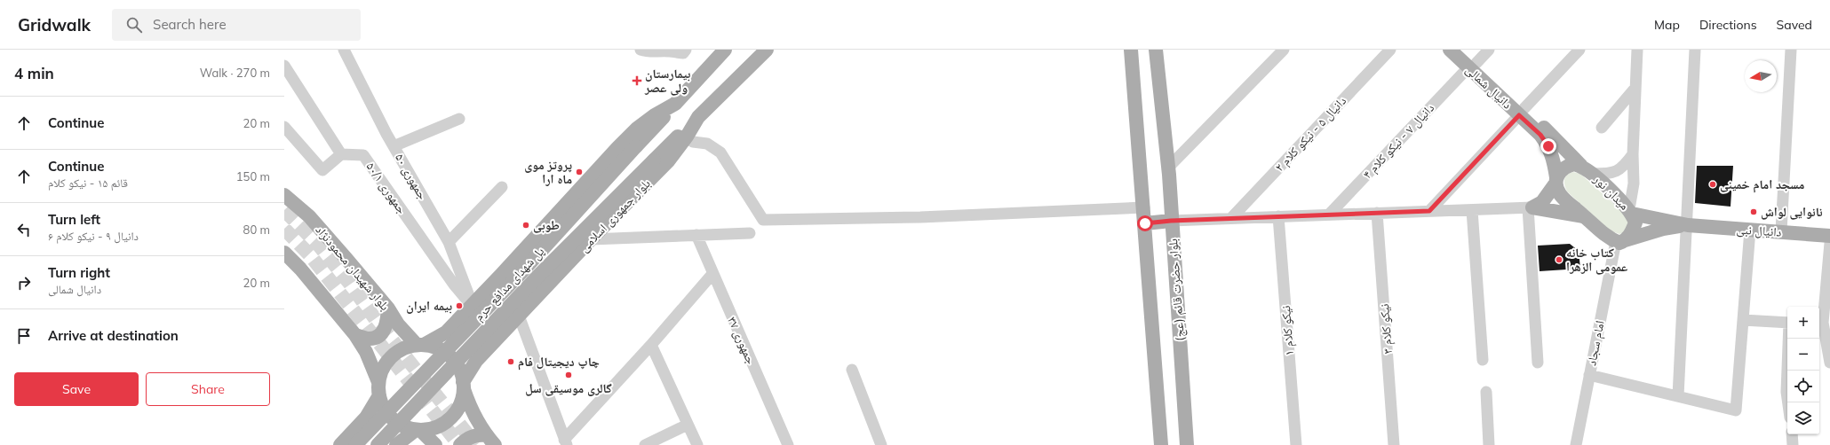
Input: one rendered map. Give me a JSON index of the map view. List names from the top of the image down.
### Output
{
  "streets": {
    "main road": [
      "دانیال شمالی",
      "میدان نور",
      "بلوار جمهوری اسلامی",
      "دانیال نبی",
      "بلوار شهیدان محمودنژاد",
      "پل شهدای مدافع حرم",
      "بلوار حضرت قائم (عج)"
    ],
    "street": [
      "دانیال ۵ - نیکو کلام ۲",
      "دانیال ۷ - نیکو کلام ۴",
      "جمهوری ۵۰",
      "جمهوری ۵۰/۱",
      "نیکو کلام ۳",
      "نیکو کلام ۱",
      "جمهوری ۳۷",
      "امام سجاد"
    ]
  },
  "crossings": [
    ["دانیال شمالی", "دانیال ۷ - نیکو کلام ۴"],
    ["دانیال شمالی", "میدان نور"],
    ["جمهوری ۵۰", "جمهوری ۵۰/۱"],
    ["میدان نور", "دانیال نبی"],
    ["میدان نور", "امام سجاد"],
    ["بلوار جمهوری اسلامی", "بلوار شهیدان محمودنژاد"],
    ["بلوار جمهوری اسلامی", "پل شهدای مدافع حرم"],
    ["دانیال نبی", "امام سجاد"]
  ],
  "places": {
    "health": ["بیمارستان ولی عصر"],
    "other": [
      "پروتز موی ماه ارا",
      "مسجد امام خمینی",
      "نانوایی لواش",
      "طوبی",
      "کتاب خانه عمومی الزهرا",
      "بیمه ایران",
      "چاپ دیجیتال فام",
      "گالری موسیقی سل"
    ]
  },
  "north": "left",
  "page": {
    "header": "Gridwalk",
    "search": "Search here",
    "nav": ["Map", "Directions", "Saved"],
    "heading": ["4 min", "Walk · 270 m"],
    "list": [
      ["Continue", "20 m"],
      ["Continue", "قائم ۱۵ - نیکو کلام", "150 m"],
      ["Turn left", "دانیال ۹ - نیکو کلام ۶", "80 m"],
      ["Turn right", "دانیال شمالی", "20 m"],
      "Arrive at destination"
    ],
    "map_buttons": ["+", "−"],
    "buttons": ["Save", "Share"]
  }
}
